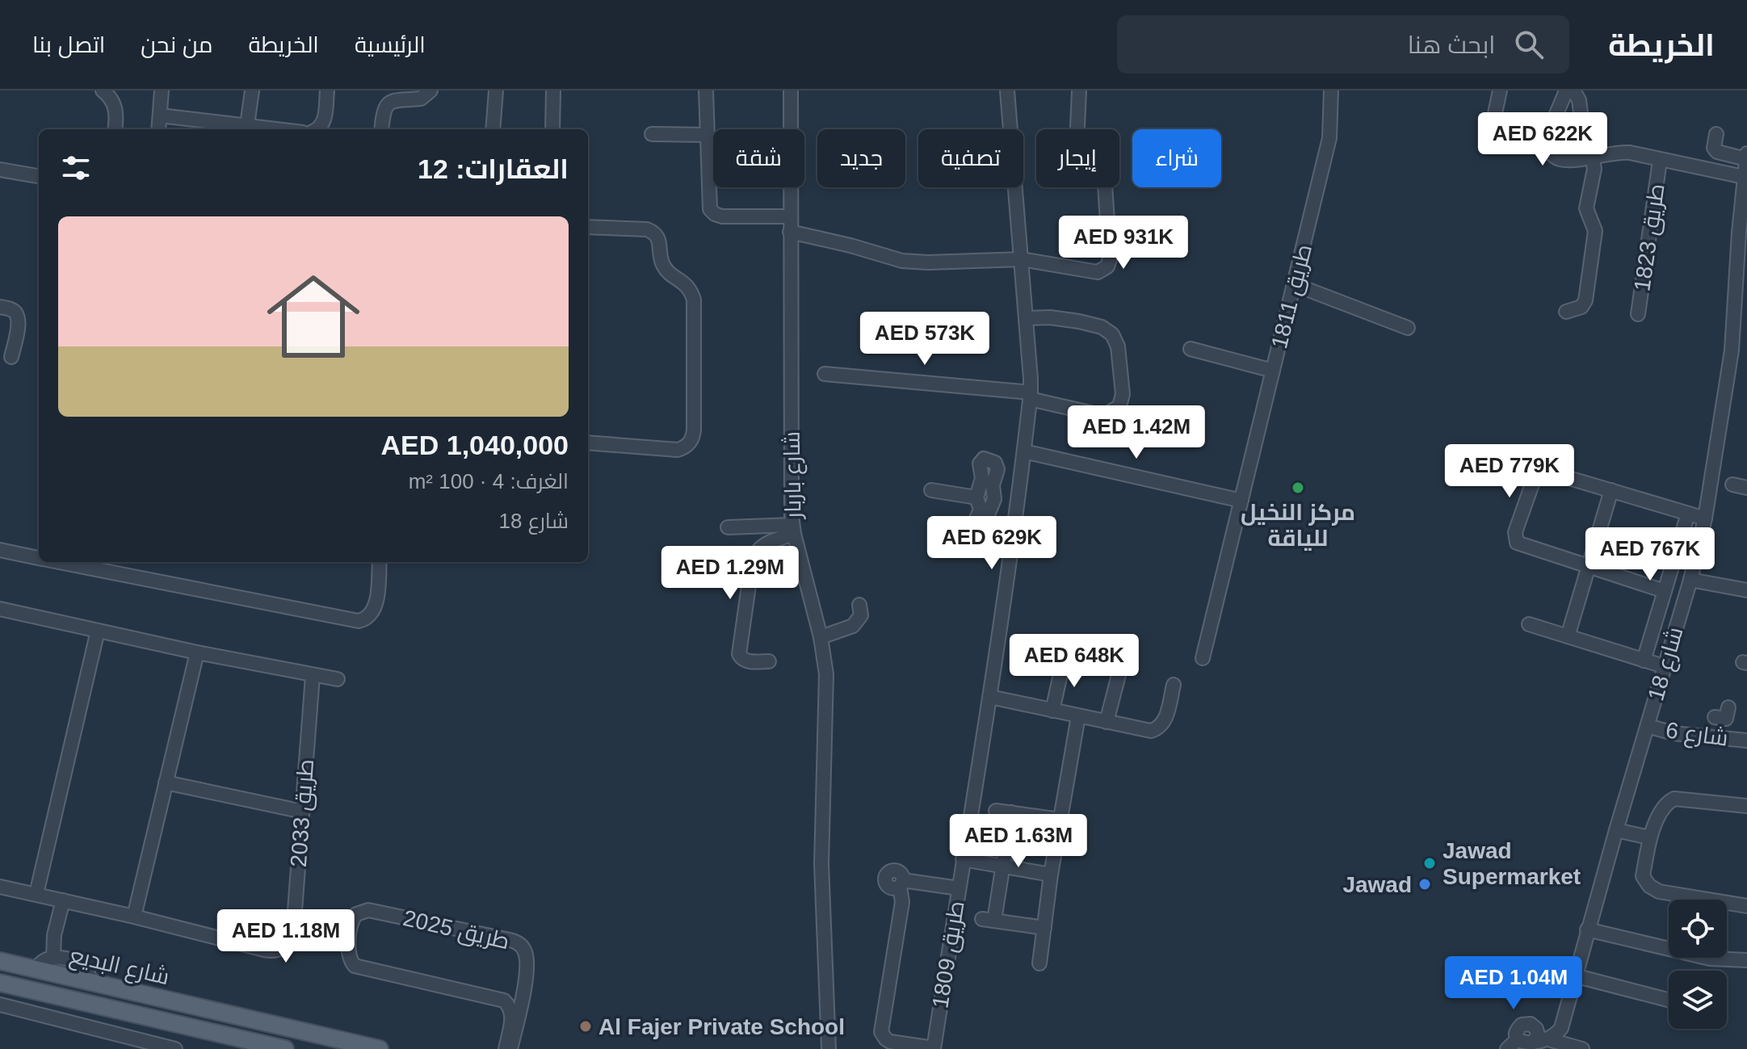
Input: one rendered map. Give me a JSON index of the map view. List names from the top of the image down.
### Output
{
  "streets": {
    "main road": ["شارع البديع"],
    "street": [
      "طريق 1823",
      "طريق 1811",
      "شارع باربار",
      "شارع 18",
      "شارع 6",
      "طريق 2033",
      "طريق 2025",
      "طريق 1809"
    ]
  },
  "crossings": [
    ["شارع 18", "شارع 6"]
  ],
  "places": [
    "مركز النخيل للياقة",
    "Jawad Supermarket",
    "Jawad",
    "Al Fajer Private School"
  ],
  "page": {
    "header": "الخريطة",
    "search": "ابحث هنا",
    "nav": [
      "الرئيسية",
      "الخريطة",
      "من نحن",
      "اتصل بنا"
    ],
    "price": [
      "AED 622K",
      "AED 931K",
      "AED 573K",
      "AED 1.42M",
      "AED 779K",
      "AED 629K",
      "AED 767K",
      "AED 1.29M",
      "AED 648K",
      "AED 1.63M",
      "AED 1.18M",
      "AED 1.04M"
    ],
    "chip": [
      "شراء",
      "إيجار",
      "تصفية",
      "جديد",
      "شقة"
    ],
    "heading": "العقارات: 12",
    "list": [
      {
        "name": "AED 1,040,000",
        "note": "الغرف: 4 · 100 m² · شارع 18"
      }
    ]
  }
}
